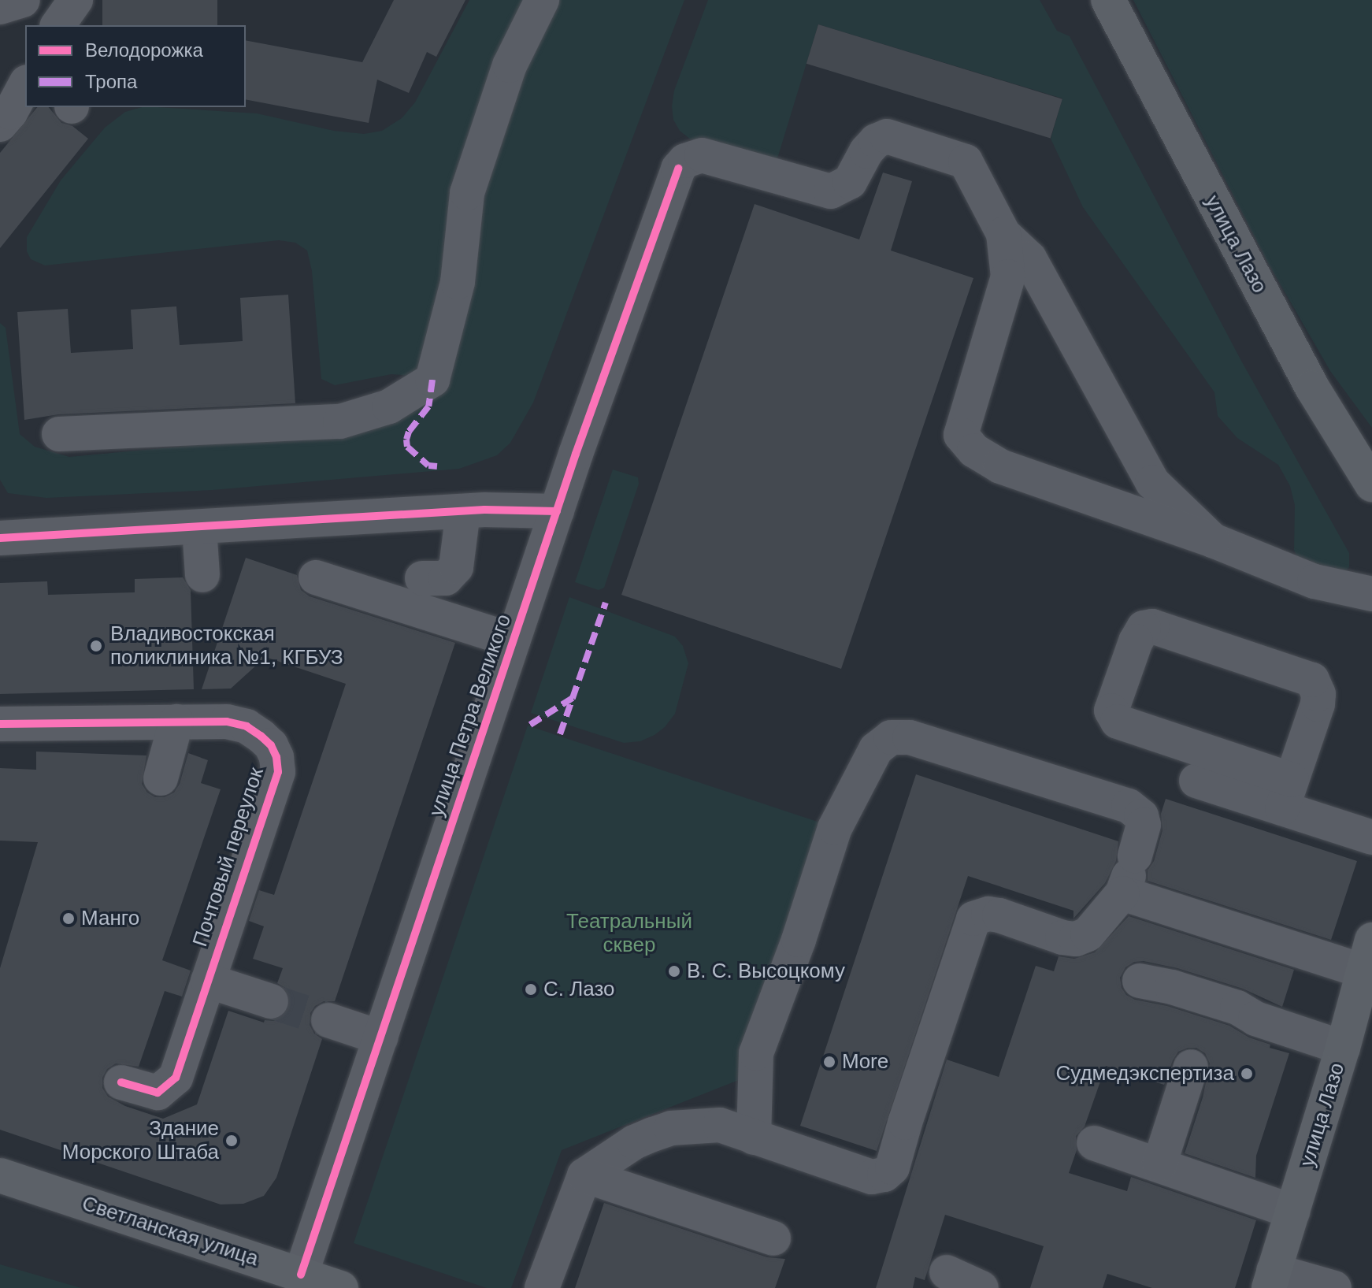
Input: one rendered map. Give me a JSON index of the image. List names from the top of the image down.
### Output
{
  "streets": {
    "main road": ["улица Лазо", "Светланская улица"],
    "street": ["улица Петра Великого", "Почтовый переулок"]
  },
  "crossings": [
    ["улица Петра Великого", "Светланская улица"]
  ],
  "parks": ["Театральный сквер"],
  "places": [
    "Владивостокская поликлиника №1, КГБУЗ",
    "Манго",
    "В. С. Высоцкому",
    "С. Лазо",
    "More",
    "Судмедэкспертиза",
    "Здание Морского Штаба"
  ],
  "legend": ["Велодорожка", "Тропа"]
}
